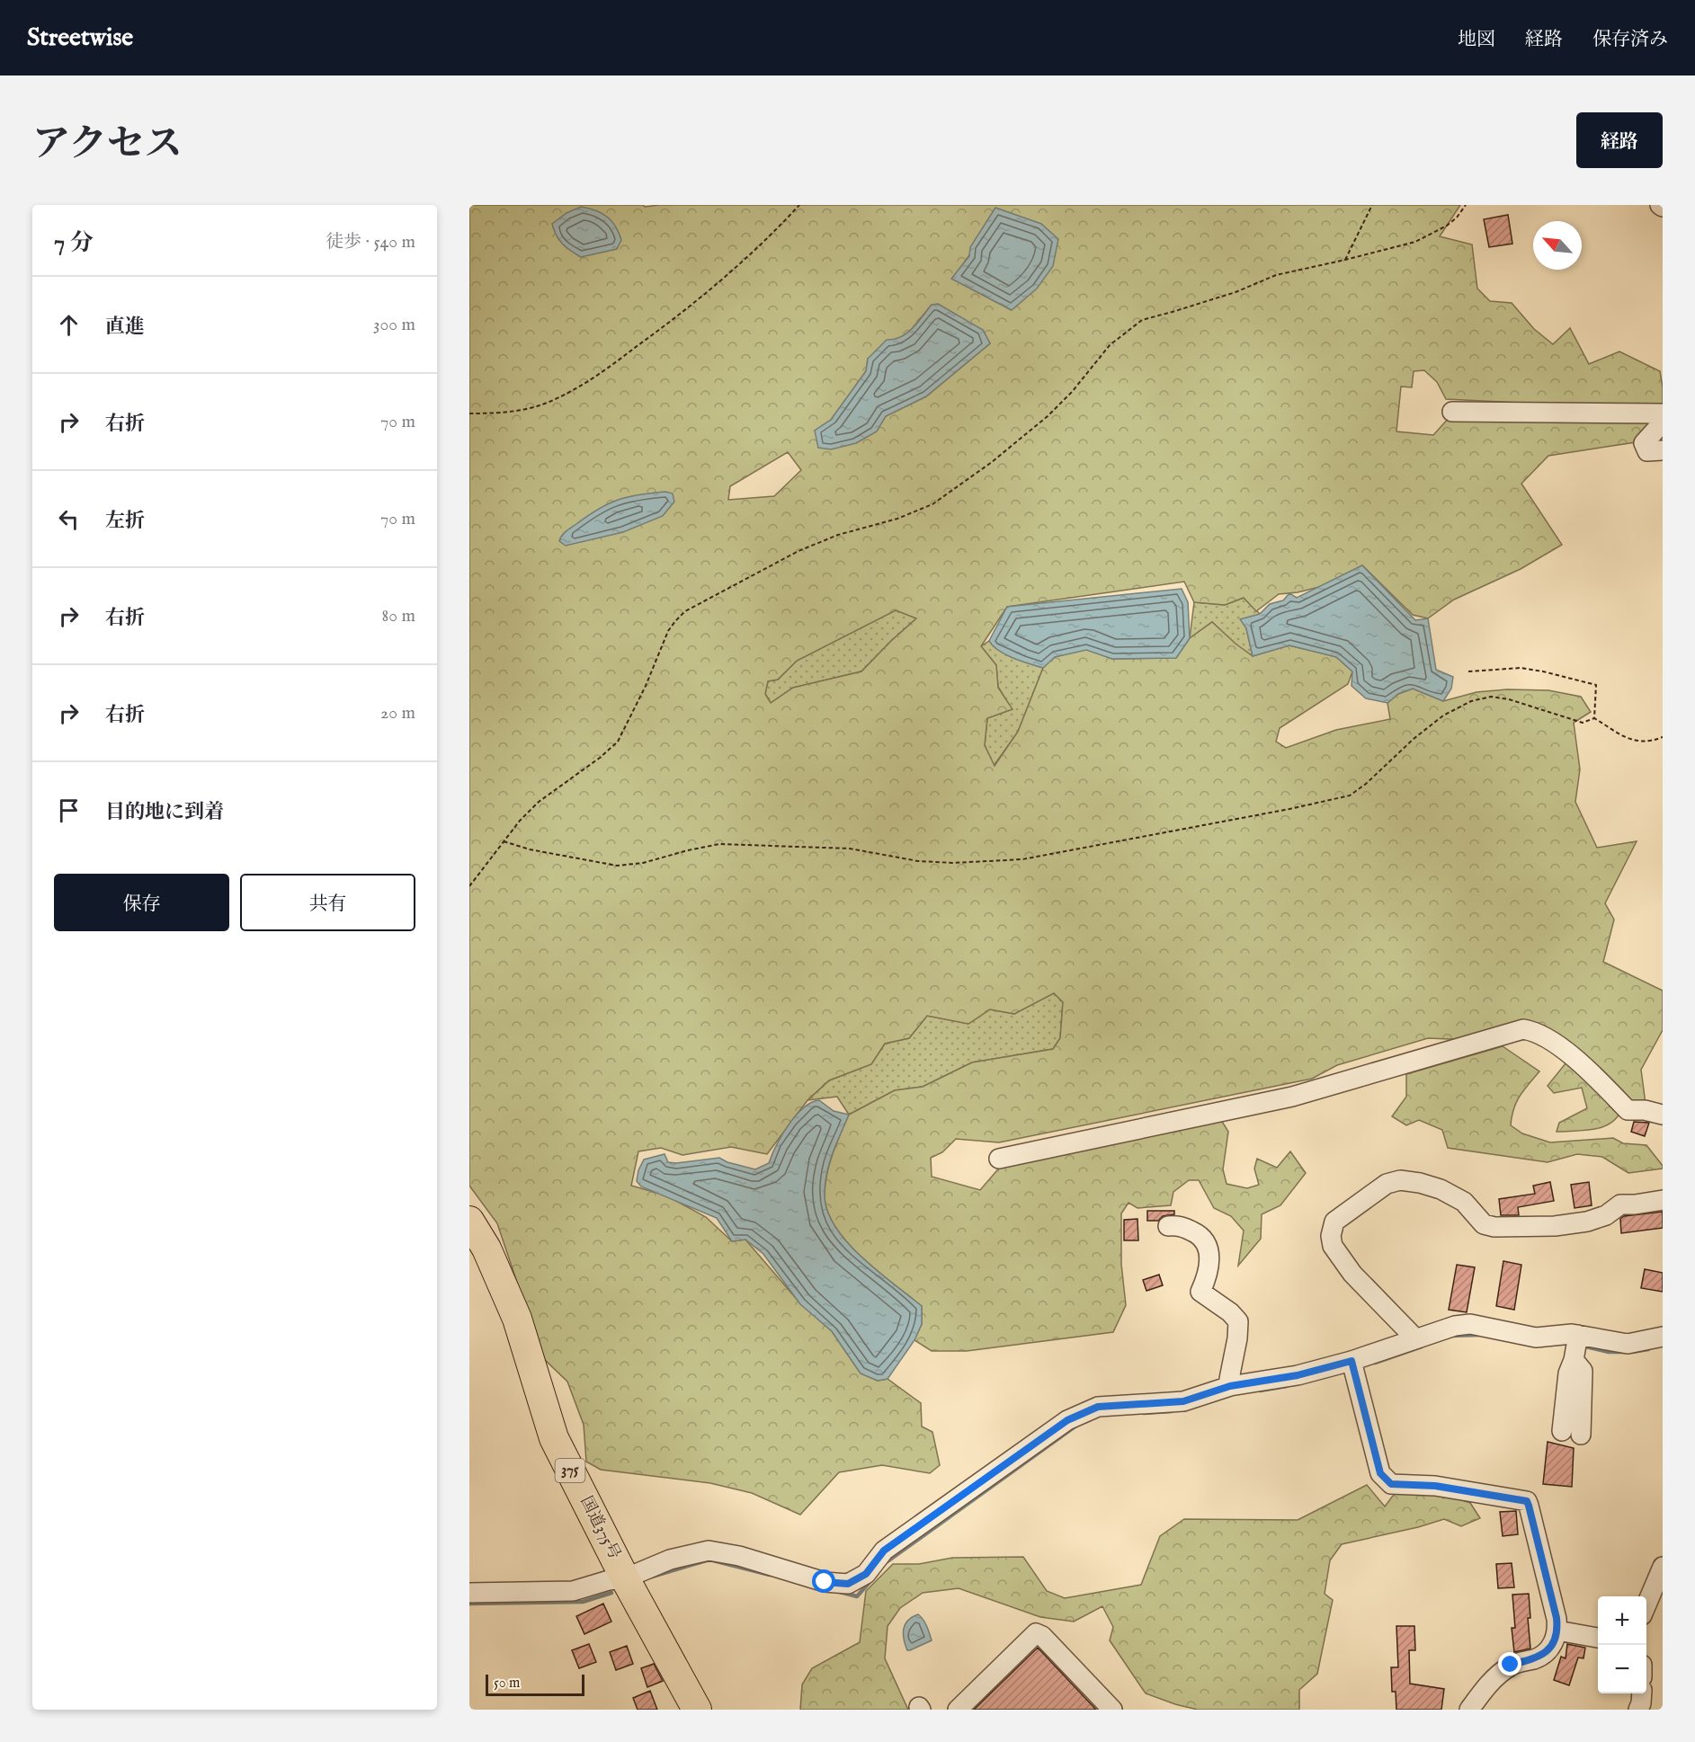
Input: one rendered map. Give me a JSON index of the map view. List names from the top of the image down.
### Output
{
  "streets": {
    "highway": ["375", "国道375号"]
  },
  "scale_bar": "50 m",
  "north": "top left",
  "page": {
    "header": "Streetwise",
    "nav": ["地図", "経路", "保存済み"],
    "title": "アクセス",
    "buttons": [
      "経路",
      ["保存", "共有"]
    ],
    "heading": ["7 分", "徒歩 · 540 m"],
    "list": [
      ["直進", "300 m"],
      ["右折", "70 m"],
      ["左折", "70 m"],
      ["右折", "80 m"],
      ["右折", "20 m"],
      "目的地に到着"
    ],
    "map_buttons": ["+", "−"],
    "scale": "50 m"
  }
}
